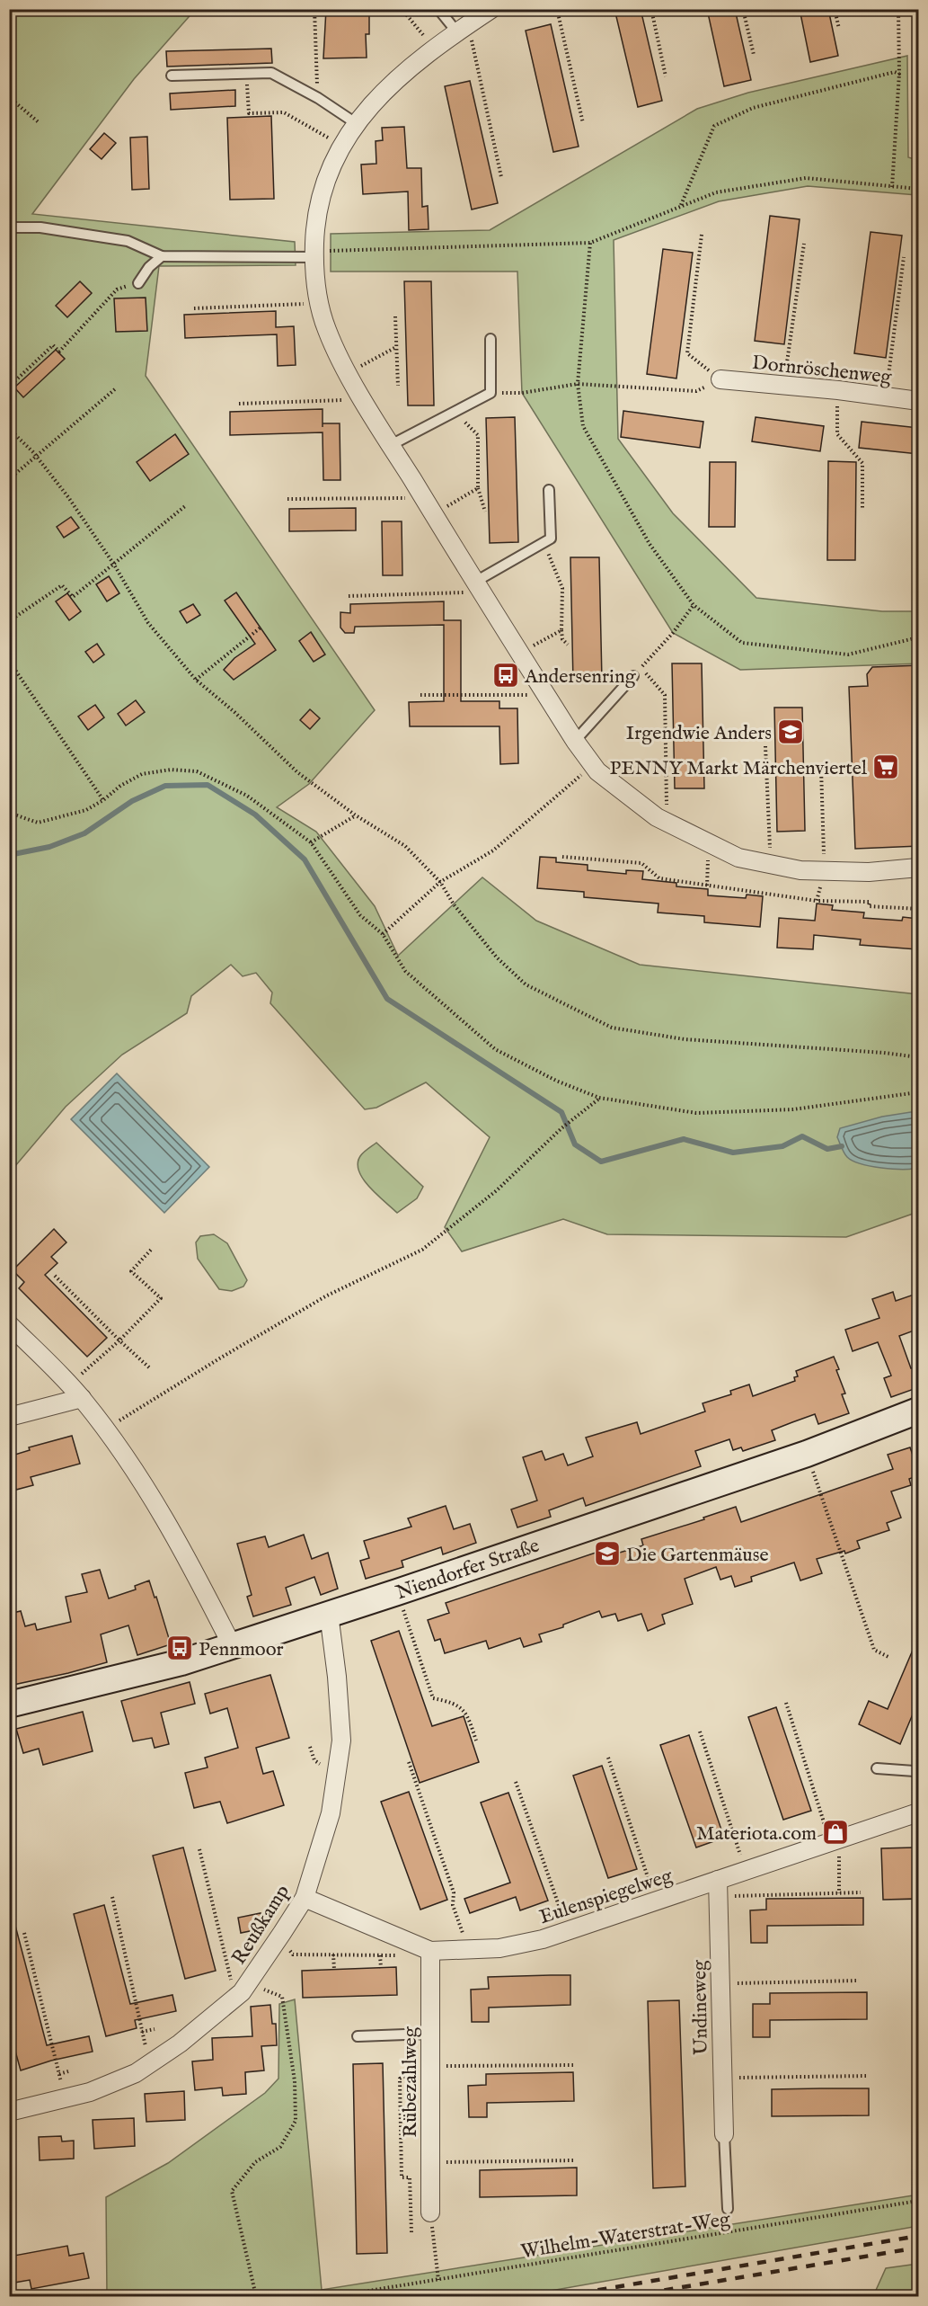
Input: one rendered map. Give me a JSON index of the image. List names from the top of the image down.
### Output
{
  "streets": {
    "main road": ["Niendorfer Straße"],
    "street": [
      "Dornröschenweg",
      "Eulenspiegelweg",
      "Reußkamp",
      "Undineweg",
      "Rübezahlweg"
    ],
    "path": ["Wilhelm-Waterstrat-Weg"]
  },
  "crossings": [
    ["Niendorfer Straße", "Reußkamp"],
    ["Eulenspiegelweg", "Reußkamp"],
    ["Eulenspiegelweg", "Undineweg"],
    ["Eulenspiegelweg", "Rübezahlweg"]
  ],
  "places": {
    "bus stop": ["Andersenring", "Pennmoor"],
    "school or university": ["Irgendwie Anders", "Die Gartenmäuse"],
    "supermarket": ["PENNY Markt Märchenviertel"],
    "shop": ["Materiota.com"]
  }
}
